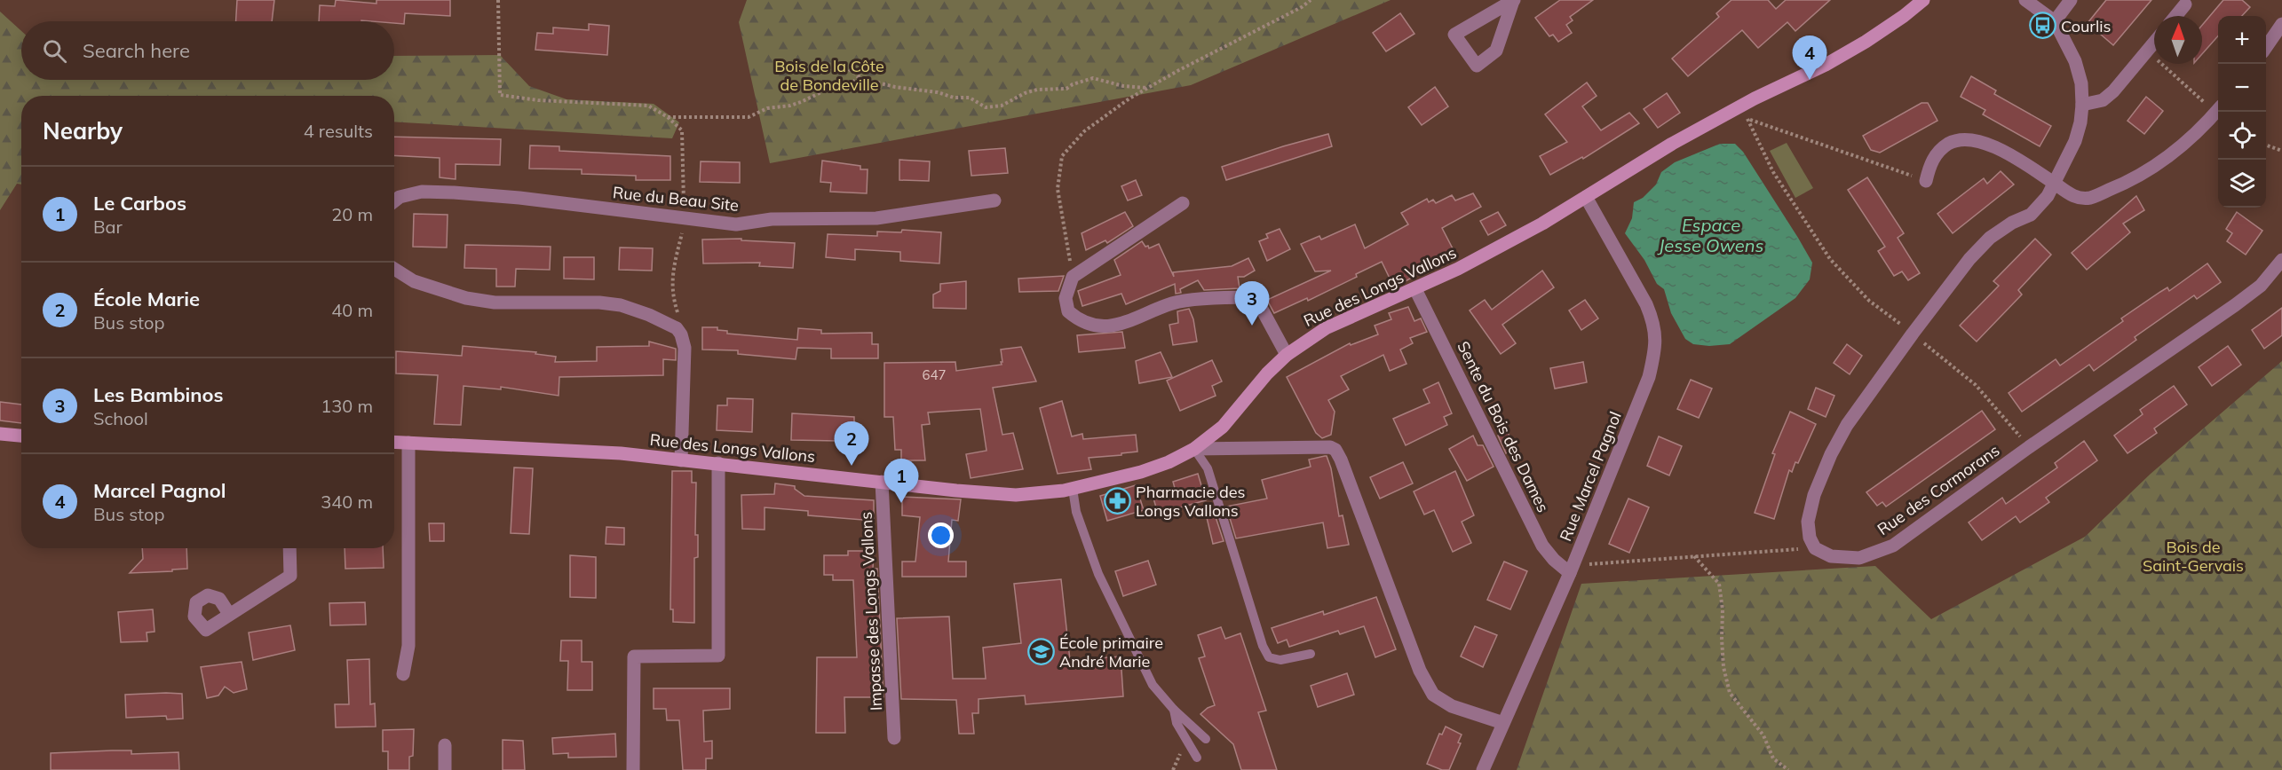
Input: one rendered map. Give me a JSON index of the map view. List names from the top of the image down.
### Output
{
  "streets": {
    "street": [
      "Rue du Beau Site",
      "Rue des Longs Vallons",
      "Sente du Bois des Dames",
      "Rue Marcel Pagnol",
      "Rue des Cormorans",
      "Impasse des Longs Vallons"
    ]
  },
  "crossings": [
    ["Rue des Longs Vallons", "Sente du Bois des Dames"],
    ["Rue des Longs Vallons", "Rue Marcel Pagnol"],
    ["Rue des Longs Vallons", "Impasse des Longs Vallons"],
    ["Sente du Bois des Dames", "Rue Marcel Pagnol"]
  ],
  "water": ["Espace Jesse Owens"],
  "parks": ["Bois de la Côte de Bondeville", "Bois de Saint-Gervais"],
  "places": {
    "bus stop": ["Courlis"],
    "pharmacy": ["Pharmacie des Longs Vallons"],
    "school or university": ["École primaire André Marie"]
  },
  "house_numbers": ["647"],
  "north": "top",
  "page": {
    "map_buttons": ["+", "−"],
    "search": "Search here",
    "pins": [
      "4",
      "3",
      "2",
      "1"
    ],
    "heading": ["Nearby", "4 results"],
    "list": [
      {
        "mark": "1",
        "name": "Le Carbos",
        "note": "Bar",
        "value": "20 m"
      },
      {
        "mark": "2",
        "name": "École Marie",
        "note": "Bus stop",
        "value": "40 m"
      },
      {
        "mark": "3",
        "name": "Les Bambinos",
        "note": "School",
        "value": "130 m"
      },
      {
        "mark": "4",
        "name": "Marcel Pagnol",
        "note": "Bus stop",
        "value": "340 m"
      }
    ]
  }
}
